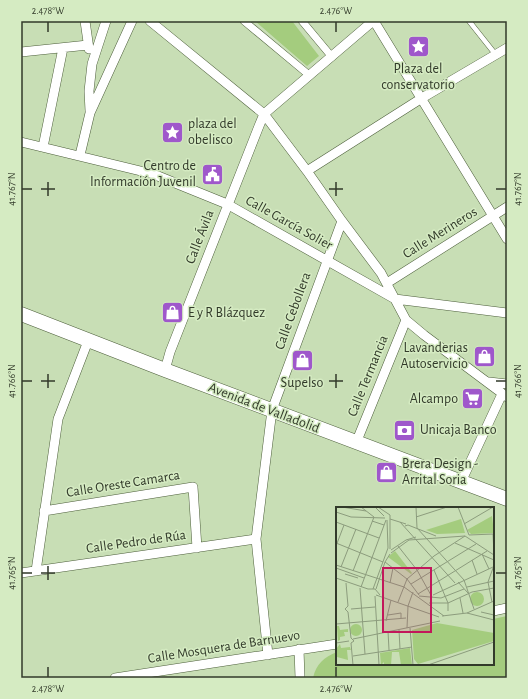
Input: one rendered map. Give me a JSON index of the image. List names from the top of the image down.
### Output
{
  "streets": {
    "main road": ["Avenida de Valladolid"],
    "street": [
      "Calle García Solier",
      "Calle Merineros",
      "Calle Ávila",
      "Calle Cebollera",
      "Calle Termancia",
      "Calle Oreste Camarca",
      "Calle Pedro de Rúa",
      "Calle Mosquera de Barnuevo"
    ]
  },
  "crossings": [
    ["Calle García Solier", "Calle Ávila"],
    ["Calle García Solier", "Calle Cebollera"],
    ["Calle Ávila", "Avenida de Valladolid"],
    ["Calle Cebollera", "Avenida de Valladolid"],
    ["Calle Cebollera", "Calle Pedro de Rúa"],
    ["Calle Cebollera", "Calle Mosquera de Barnuevo"],
    ["Calle Termancia", "Avenida de Valladolid"],
    ["Calle Oreste Camarca", "Calle Pedro de Rúa"]
  ],
  "places": {
    "place": ["Plaza del conservatorio", "plaza del obelisco"],
    "public building": ["Centro de Información Juvenil"],
    "shop": [
      "E y R Blázquez",
      "Lavanderias Autoservicio",
      "Supelso",
      "Brera Design - Arrital Soria"
    ],
    "supermarket": ["Alcampo"],
    "bank": ["Unicaja Banco"]
  },
  "coordinates": [
    "2.478°W",
    "2.476°W",
    "41.767°N",
    "41.766°N",
    "41.765°N"
  ]
}
